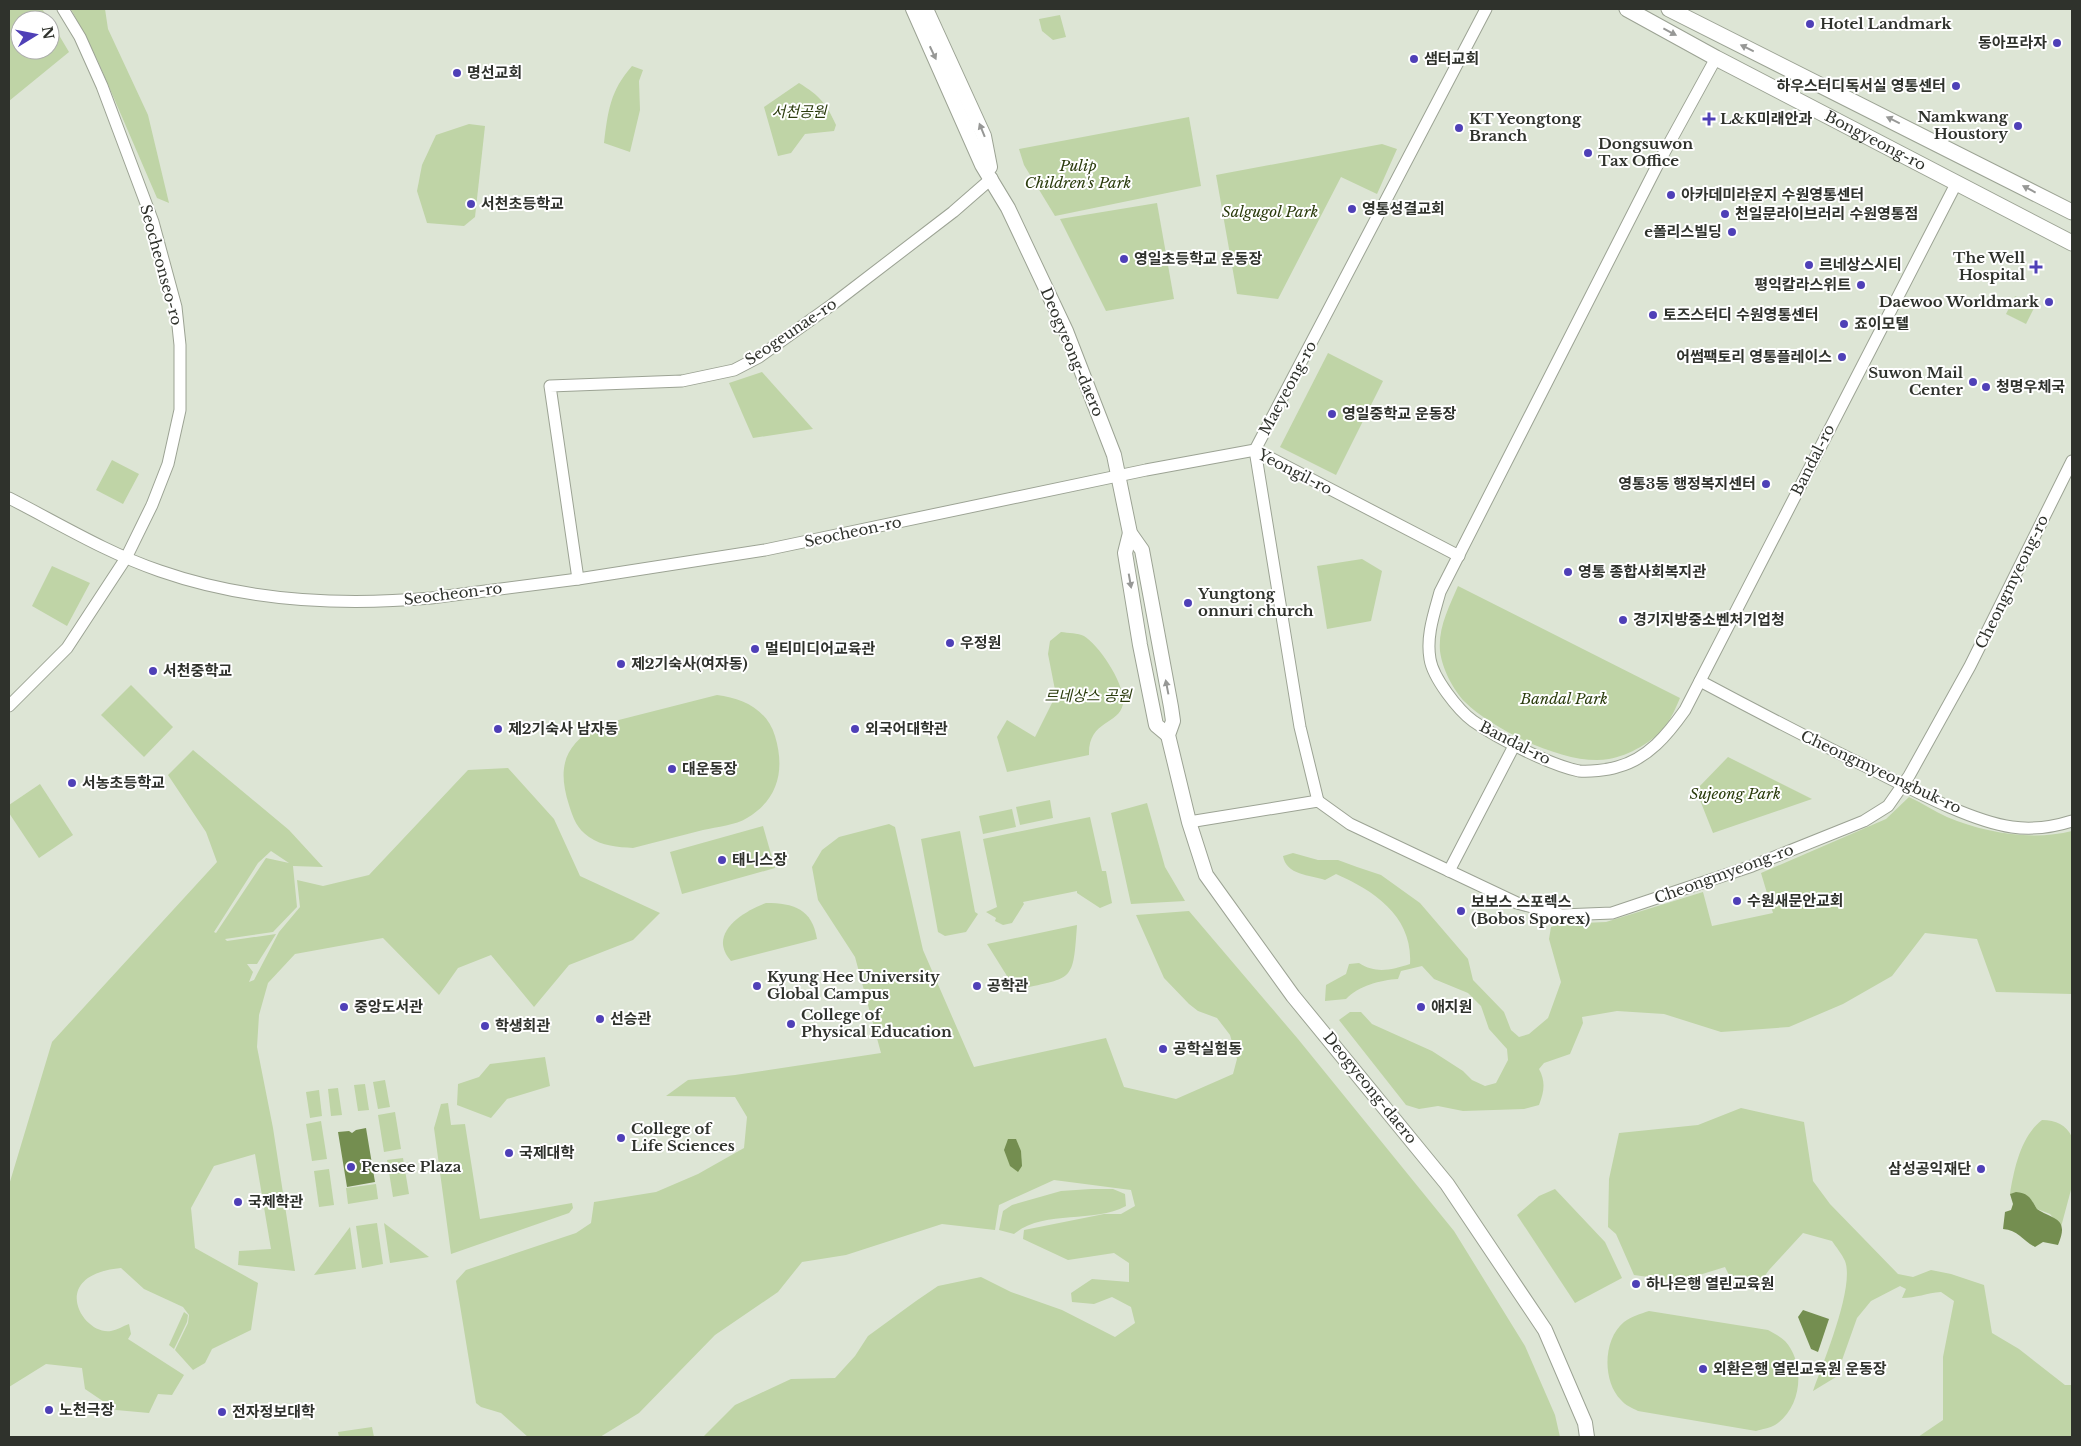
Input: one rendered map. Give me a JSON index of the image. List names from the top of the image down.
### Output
{
  "streets": {
    "main road": ["Bongyeong-ro", "Deogyeong-daero"],
    "street": [
      "Seocheonseo-ro",
      "Seogeunae-ro",
      "Maeyeong-ro",
      "Bandal-ro",
      "Yeongil-ro",
      "Seocheon-ro",
      "Cheongmyeong-ro",
      "Cheongmyeongbuk-ro"
    ]
  },
  "crossings": [
    ["Bongyeong-ro", "Bandal-ro"],
    ["Seocheonseo-ro", "Seocheon-ro"],
    ["Seogeunae-ro", "Deogyeong-daero"],
    ["Seogeunae-ro", "Seocheon-ro"],
    ["Deogyeong-daero", "Yeongil-ro"],
    ["Deogyeong-daero", "Seocheon-ro"],
    ["Maeyeong-ro", "Yeongil-ro"],
    ["Maeyeong-ro", "Cheongmyeong-ro"],
    ["Bandal-ro", "Yeongil-ro"],
    ["Bandal-ro", "Cheongmyeongbuk-ro"],
    ["Yeongil-ro", "Seocheon-ro"],
    ["Cheongmyeong-ro", "Cheongmyeongbuk-ro"]
  ],
  "parks": [
    "서천공원",
    "Pulip Children's Park",
    "Salgugol Park",
    "르네상스 공원",
    "Bandal Park",
    "Sujeong Park"
  ],
  "places": {
    "other": [
      "Hotel Landmark",
      "동아프라자",
      "샘터교회",
      "명선교회",
      "하우스터디독서실 영통센터",
      "Namkwang Houstory",
      "KT Yeongtong Branch",
      "Dongsuwon Tax Office",
      "아카데미라운지 수원영통센터",
      "서천초등학교",
      "영통성결교회",
      "천일문라이브러리 수원영통점",
      "e폴리스빌딩",
      "영일초등학교 운동장",
      "르네상스시티",
      "평익칼라스위트",
      "Daewoo Worldmark",
      "토즈스터디 수원영통센터",
      "죠이모텔",
      "어썸팩토리 영통플레이스",
      "Suwon Mail Center",
      "청명우체국",
      "영일중학교 운동장",
      "영통3동 행정복지센터",
      "영통 종합사회복지관",
      "Yungtong onnuri church",
      "경기지방중소벤처기업청",
      "우정원",
      "멀티미디어교육관",
      "제2기숙사(여자동)",
      "서천중학교",
      "제2기숙사 남자동",
      "외국어대학관",
      "대운동장",
      "서농초등학교",
      "태니스장",
      "수원새문안교회",
      "보보스 스포렉스 (Bobos Sporex)",
      "Kyung Hee University Global Campus",
      "공학관",
      "중앙도서관",
      "애지원",
      "선승관",
      "College of Physical Education",
      "학생회관",
      "공학실험동",
      "College of Life Sciences",
      "국제대학",
      "Pensee Plaza",
      "삼성공익재단",
      "국제학관",
      "하나은행 열린교육원",
      "외환은행 열린교육원 운동장",
      "노천극장",
      "전자정보대학"
    ],
    "health": ["L&K미래안과", "The Well Hospital"]
  },
  "north": "right"
}
